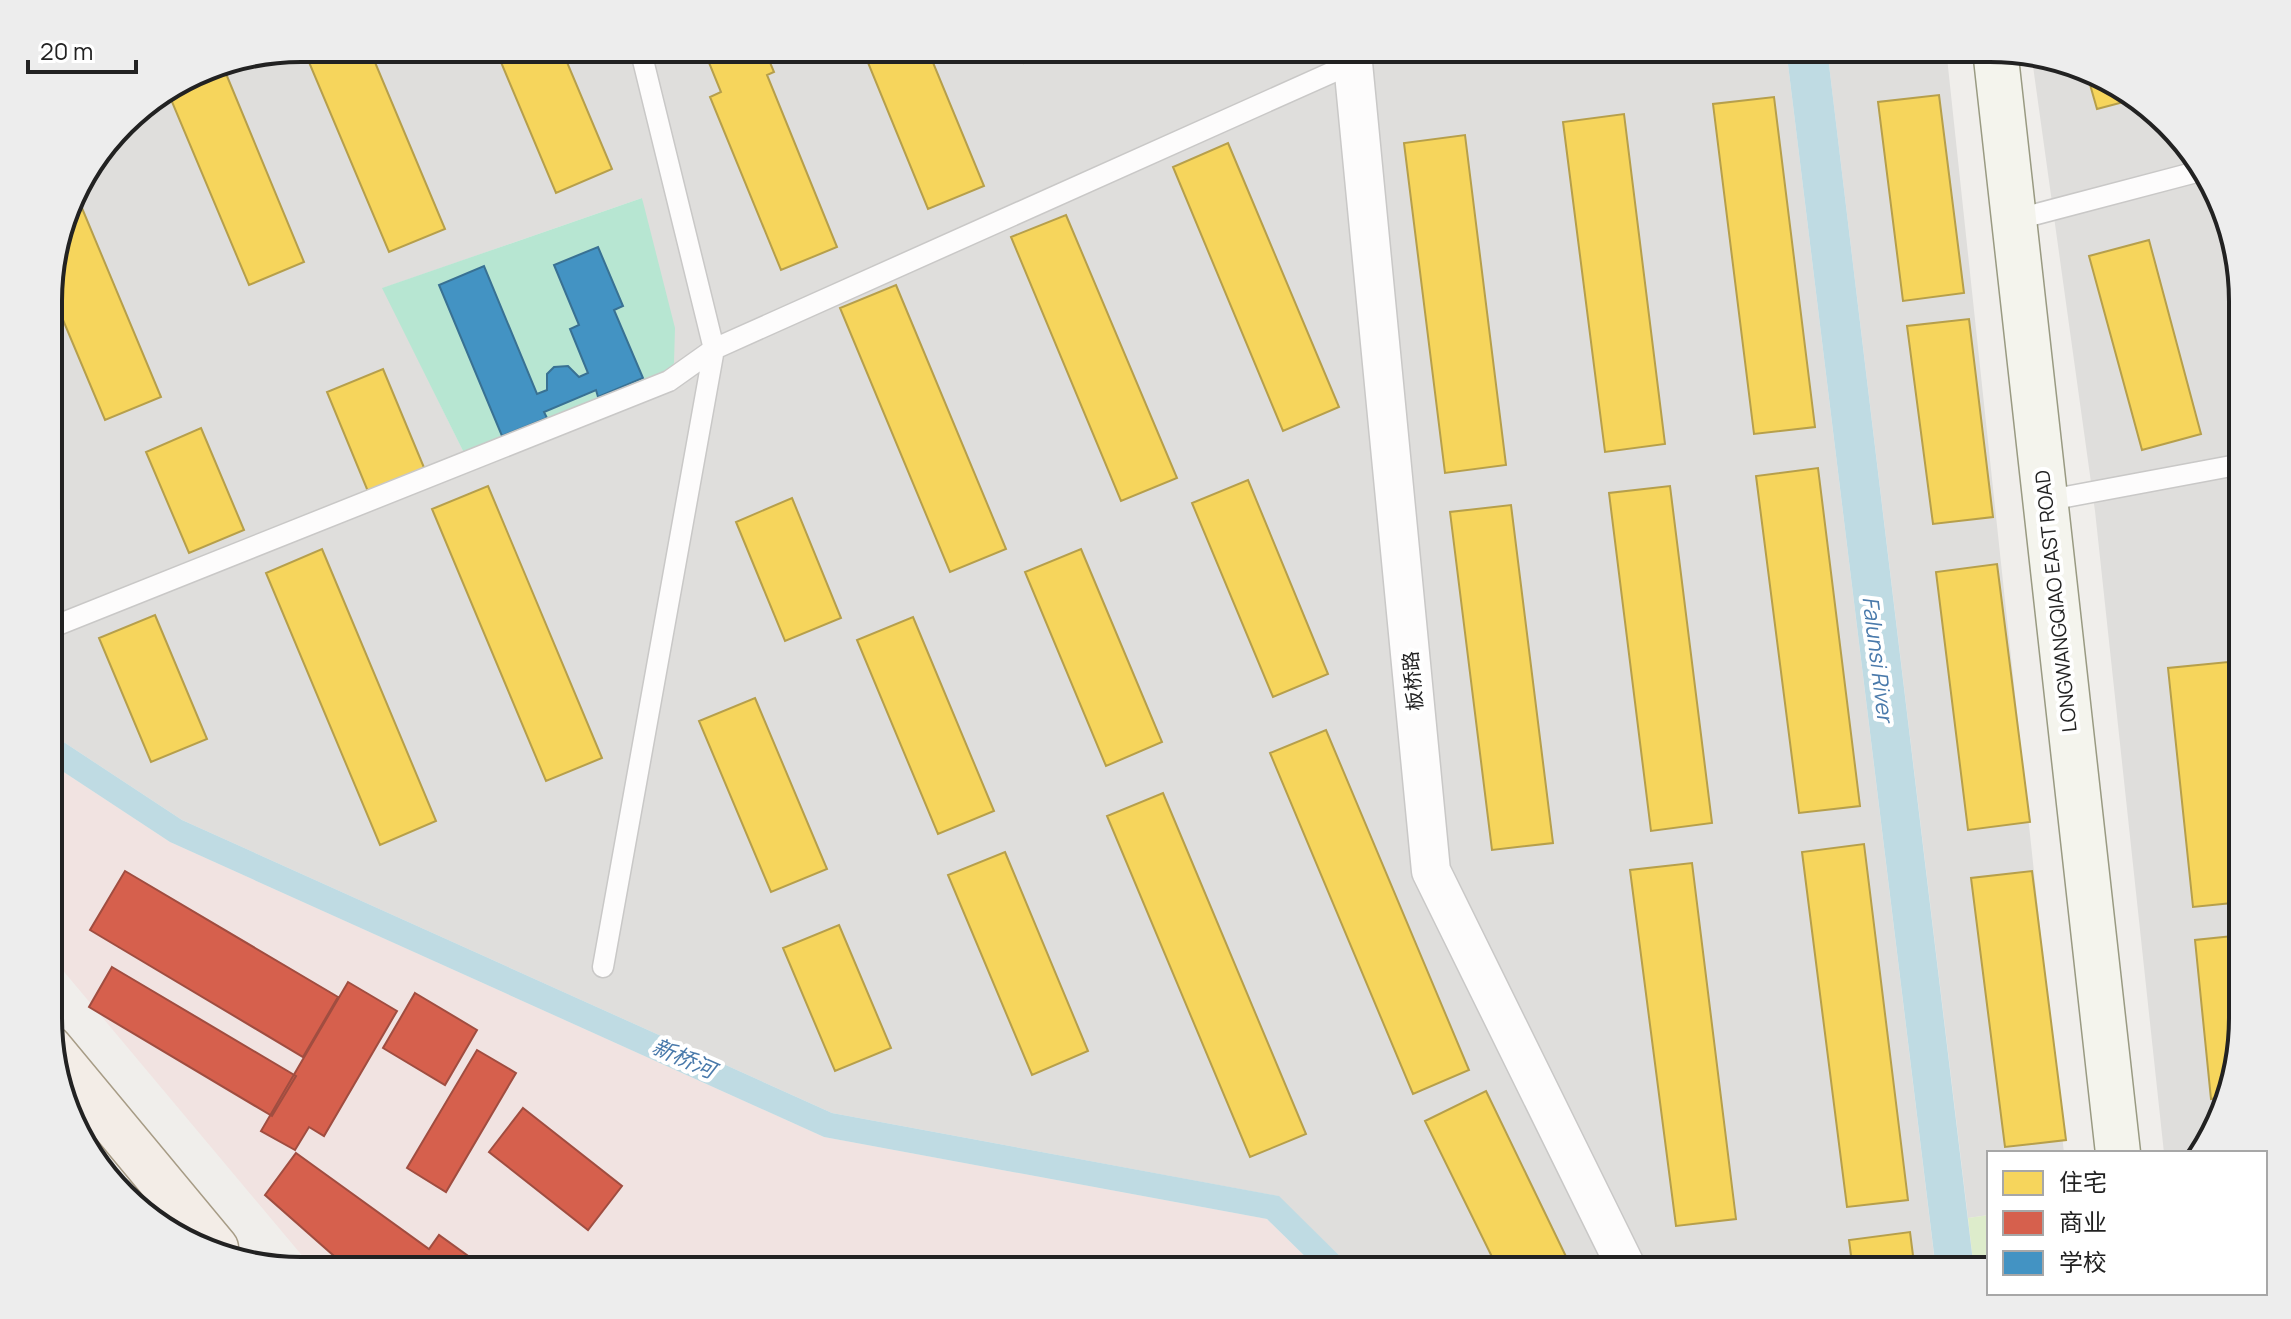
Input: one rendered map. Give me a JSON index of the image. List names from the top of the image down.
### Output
{
  "streets": {
    "street": ["LONGWANGQIAO EAST ROAD", "板桥路"]
  },
  "water": ["Falunsi River", "新桥河"],
  "legend": ["住宅", "商业", "学校"],
  "scale_bar": "20 m"
}
